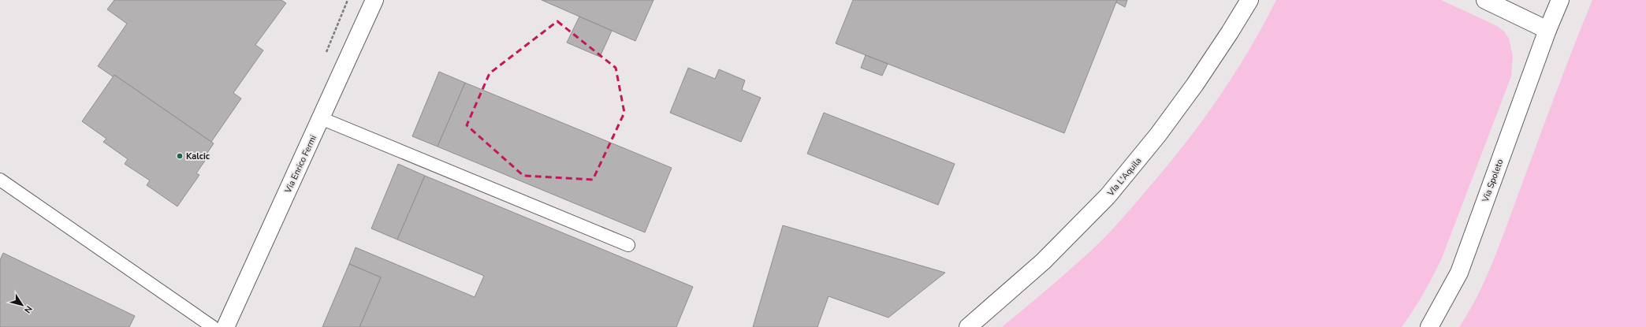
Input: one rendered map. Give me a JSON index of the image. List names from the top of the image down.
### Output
{
  "streets": {
    "street": ["Via Enrico Fermi", "VIa L'Aquila", "Via Spoleto"]
  },
  "places": ["Kalcic"],
  "north": "bottom right"
}
